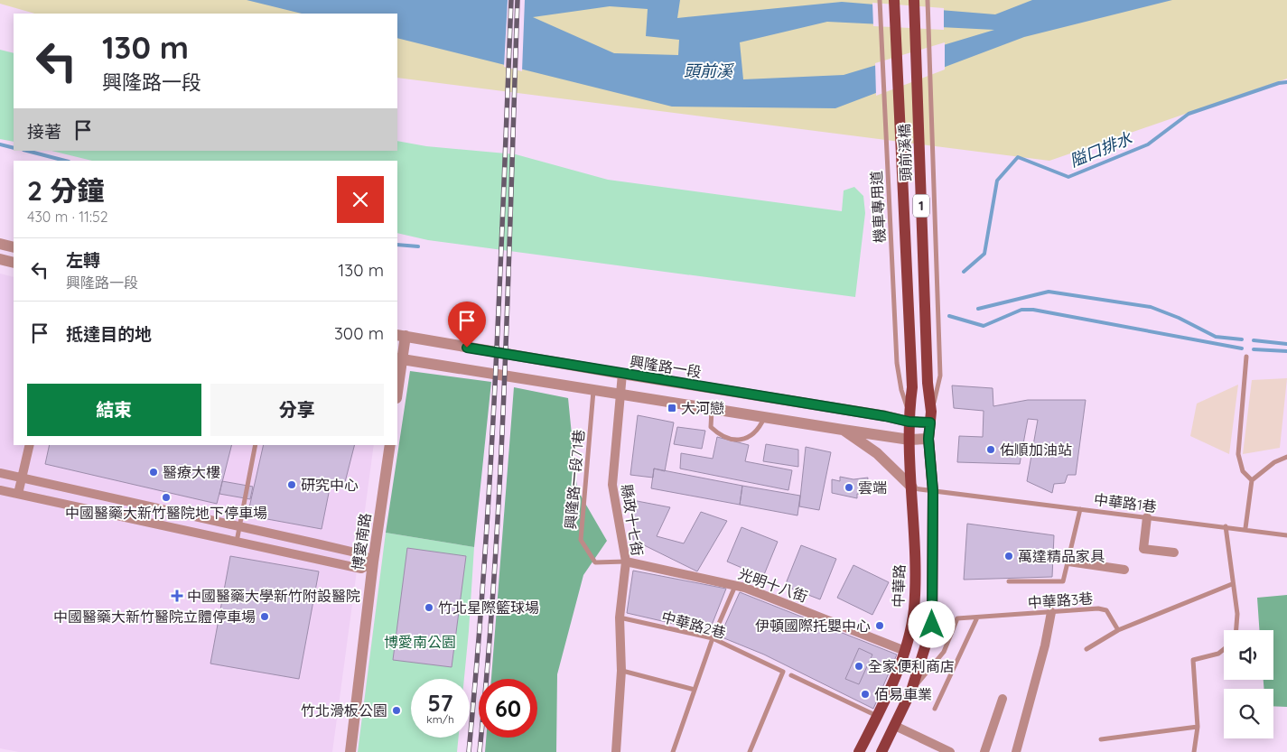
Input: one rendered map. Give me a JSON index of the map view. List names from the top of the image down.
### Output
{
  "streets": {
    "main road": ["頭前溪橋", "1", "中華路"],
    "street": [
      "興隆路一段",
      "縣政十七街",
      "博愛南路",
      "光明十八街"
    ],
    "lane": [
      "機車專用道",
      "興隆路一段71巷",
      "中華路1巷",
      "中華路3巷",
      "中華路2巷"
    ]
  },
  "crossings": [
    ["頭前溪橋", "1"],
    ["頭前溪橋", "機車專用道"],
    ["頭前溪橋", "興隆路一段"],
    ["頭前溪橋", "中華路"],
    ["1", "興隆路一段"],
    ["1", "中華路1巷"],
    ["1", "中華路3巷"],
    ["機車專用道", "興隆路一段"],
    ["機車專用道", "中華路"],
    ["興隆路一段", "縣政十七街"],
    ["興隆路一段", "中華路"],
    ["興隆路一段71巷", "縣政十七街"],
    ["興隆路一段71巷", "光明十八街"],
    ["中華路1巷", "中華路"],
    ["縣政十七街", "光明十八街"],
    ["縣政十七街", "中華路2巷"],
    ["光明十八街", "中華路"]
  ],
  "water": ["頭前溪", "隘口排水"],
  "parks": ["博愛南公園"],
  "places": {
    "transit": ["大河戀"],
    "other": [
      "佑順加油站",
      "醫療大樓",
      "研究中心",
      "雲端",
      "中國醫藥大新竹醫院地下停車場",
      "萬達精品家具",
      "竹北星際籃球場",
      "中國醫藥大新竹醫院立體停車場",
      "伊頓國際托嬰中心",
      "全家便利商店",
      "佰易車業",
      "竹北滑板公園"
    ],
    "health": ["中國醫藥大學新竹附設醫院"]
  },
  "page": {
    "turn": ["130 m", "興隆路一段"],
    "then": "接著",
    "heading": ["2 分鐘", "430 m · 11:52"],
    "list": [
      {
        "name": "左轉",
        "note": "興隆路一段",
        "value": "130 m"
      },
      {
        "name": "抵達目的地",
        "value": "300 m"
      }
    ],
    "buttons": ["結束", "分享"],
    "speed": "57 km/h",
    "limit": "60"
  }
}
